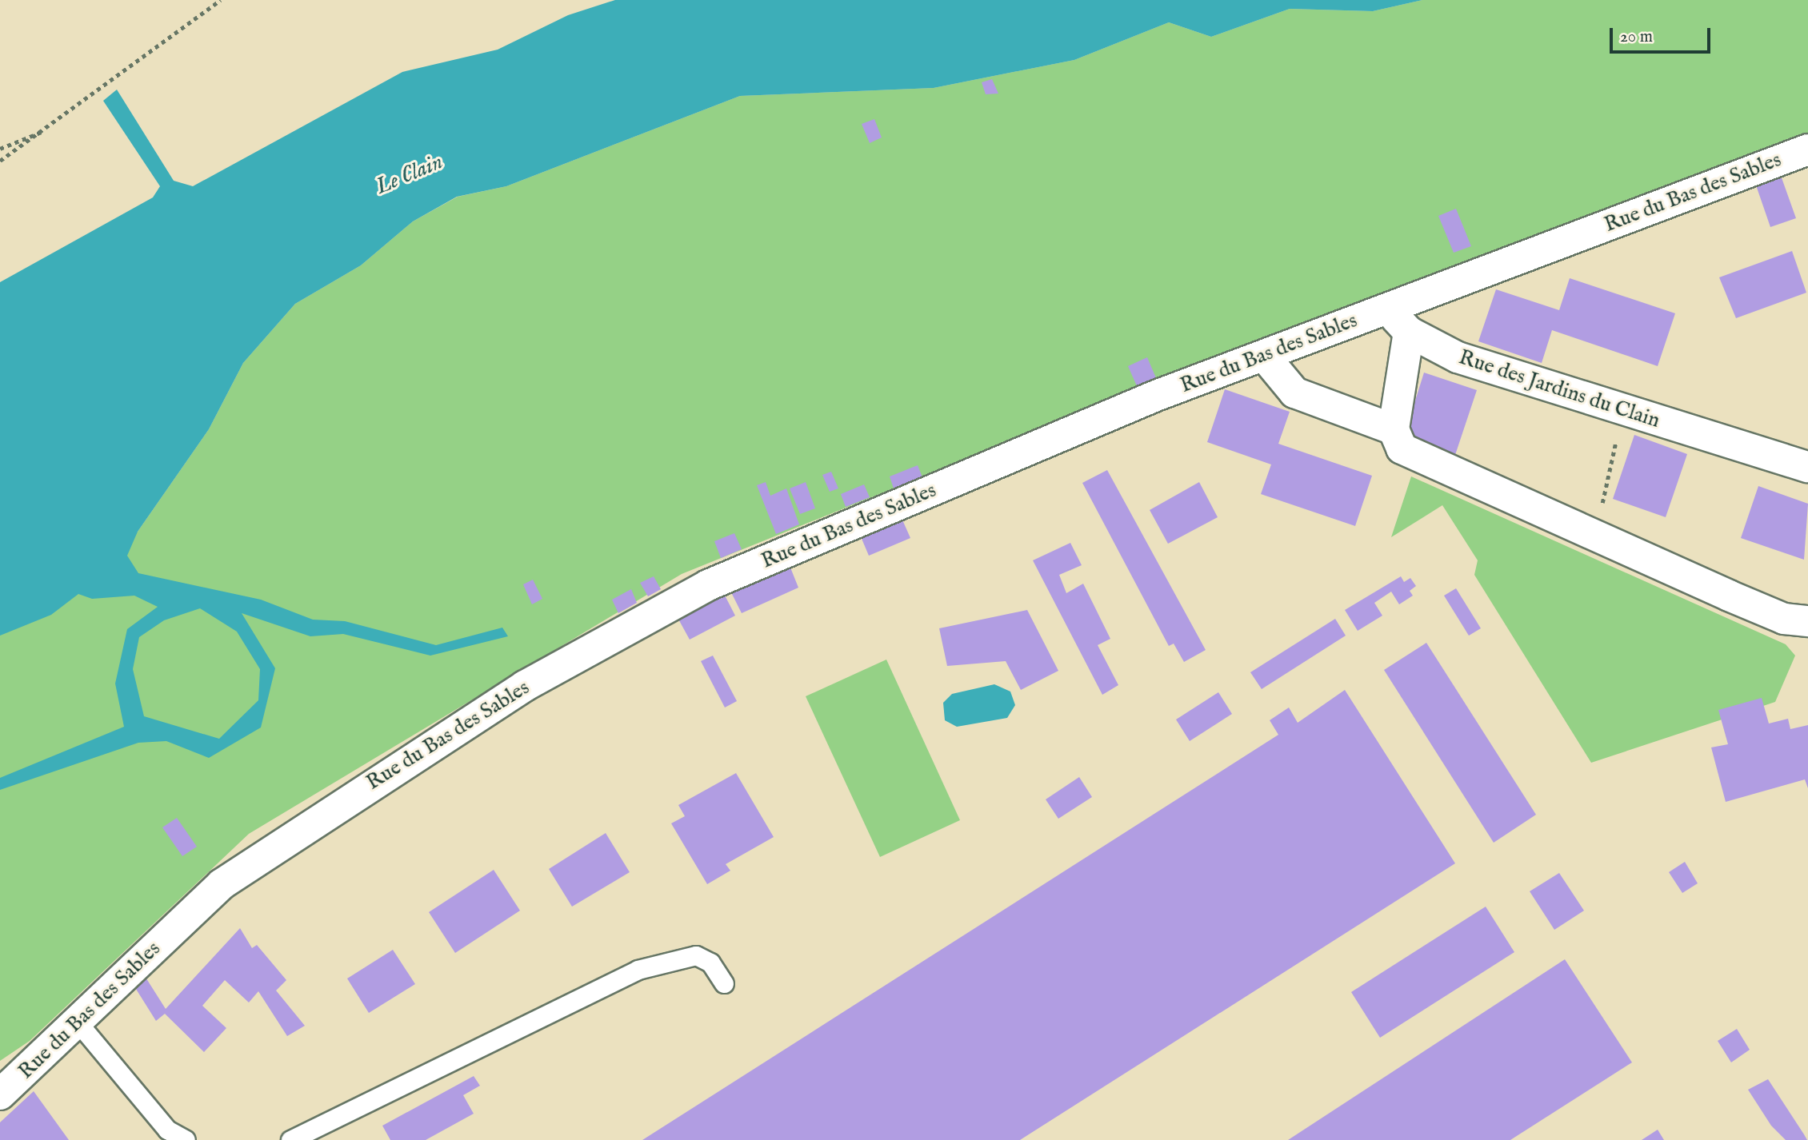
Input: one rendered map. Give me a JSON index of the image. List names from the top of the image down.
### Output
{
  "streets": {
    "street": ["Rue du Bas des Sables", "Rue des Jardins du Clain"]
  },
  "water": ["Le Clain"],
  "scale_bar": "20 m"
}
